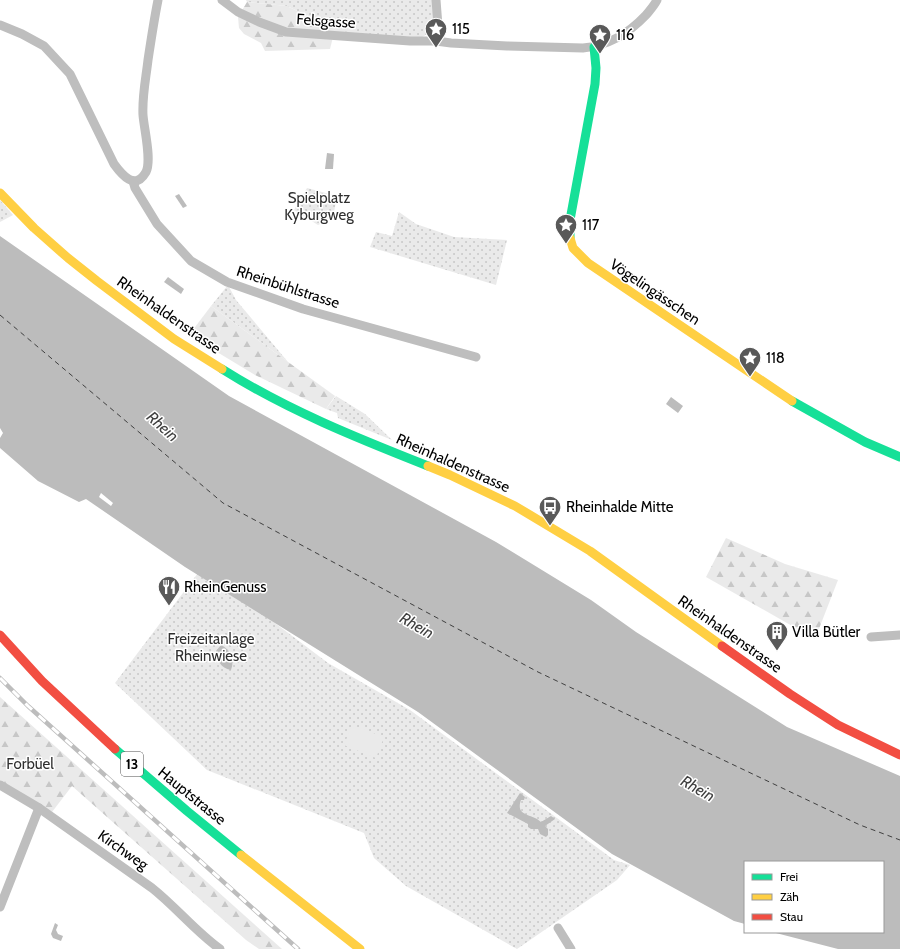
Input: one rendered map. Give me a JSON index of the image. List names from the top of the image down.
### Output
{
  "streets": {
    "main road": [
      "Vögelingässchen",
      "Rheinhaldenstrasse",
      "13",
      "Hauptstrasse"
    ],
    "street": ["Felsgasse", "Rheinbühlstrasse", "Kirchweg"]
  },
  "crossings": [
    ["Felsgasse", "Vögelingässchen"]
  ],
  "water": ["Rhein"],
  "parks": ["Spielplatz Kyburgweg", "Freizeitanlage Rheinwiese", "Forbüel"],
  "places": {
    "place": [
      "115",
      "116",
      "117",
      "118"
    ],
    "bus stop": ["Rheinhalde Mitte"],
    "restaurant": ["RheinGenuss"],
    "building": ["Villa Bütler"]
  },
  "legend": ["Frei", "Zäh", "Stau"]
}
